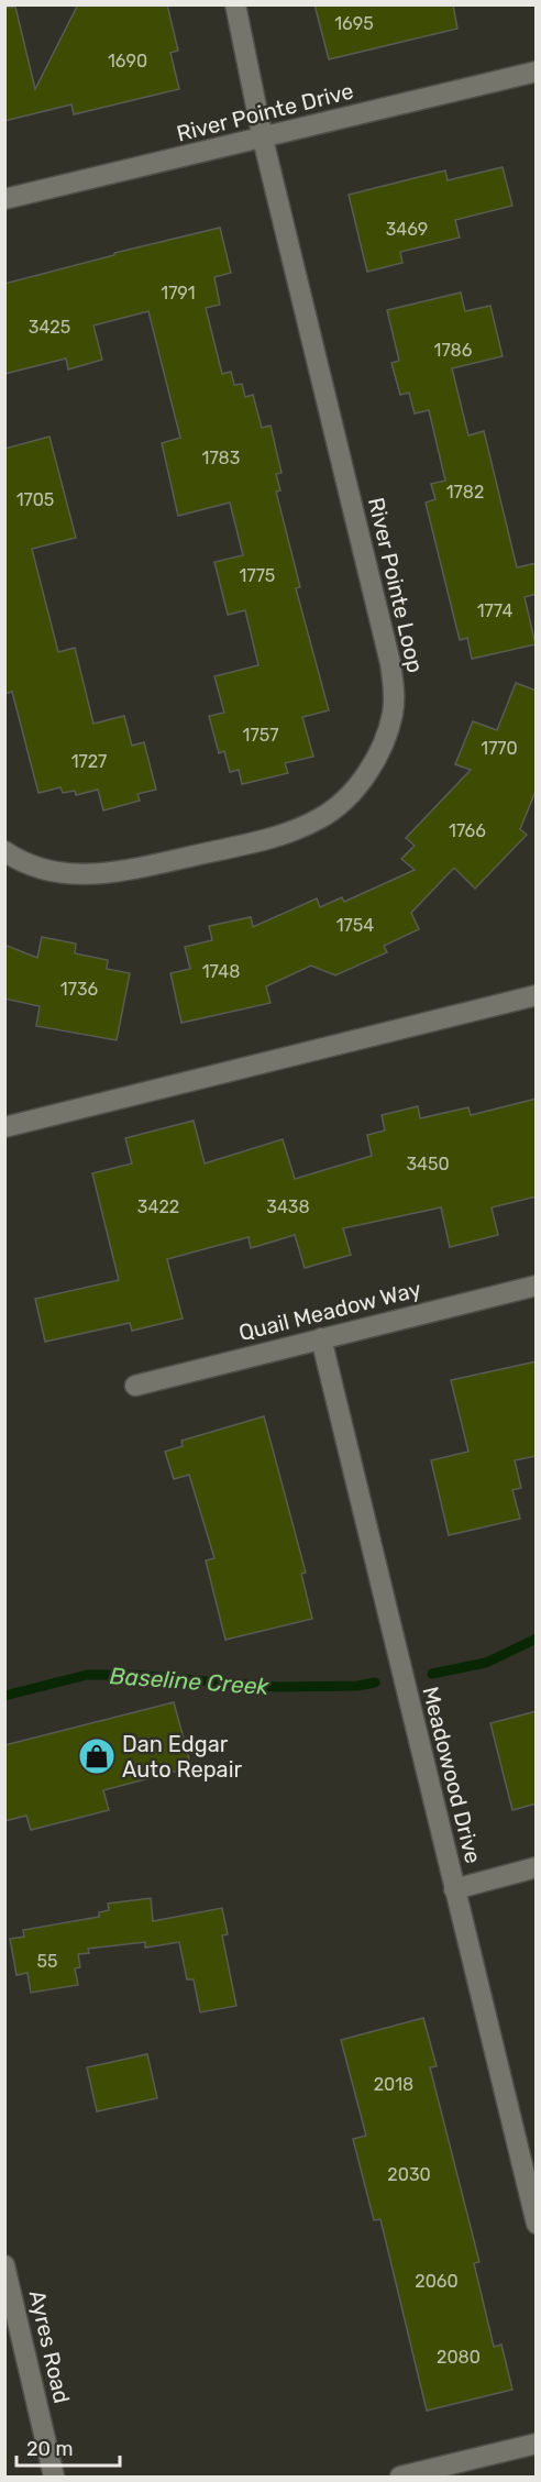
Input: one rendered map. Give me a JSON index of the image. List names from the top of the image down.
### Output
{
  "streets": {
    "street": [
      "River Pointe Drive",
      "River Pointe Loop",
      "Quail Meadow Way",
      "Meadowood Drive",
      "Ayres Road"
    ]
  },
  "crossings": [
    ["River Pointe Drive", "River Pointe Loop"],
    ["Quail Meadow Way", "Meadowood Drive"]
  ],
  "water": ["Baseline Creek"],
  "places": {
    "shop": ["Dan Edgar Auto Repair"]
  },
  "house_numbers": [
    "1695",
    "1690",
    "3469",
    "1791",
    "3425",
    "1786",
    "1783",
    "1782",
    "1705",
    "1775",
    "1774",
    "1757",
    "1770",
    "1727",
    "1766",
    "1754",
    "1748",
    "1736",
    "3450",
    "3422",
    "3438",
    "55",
    "2018",
    "2030",
    "2060",
    "2080"
  ],
  "scale_bar": "20 m"
}
